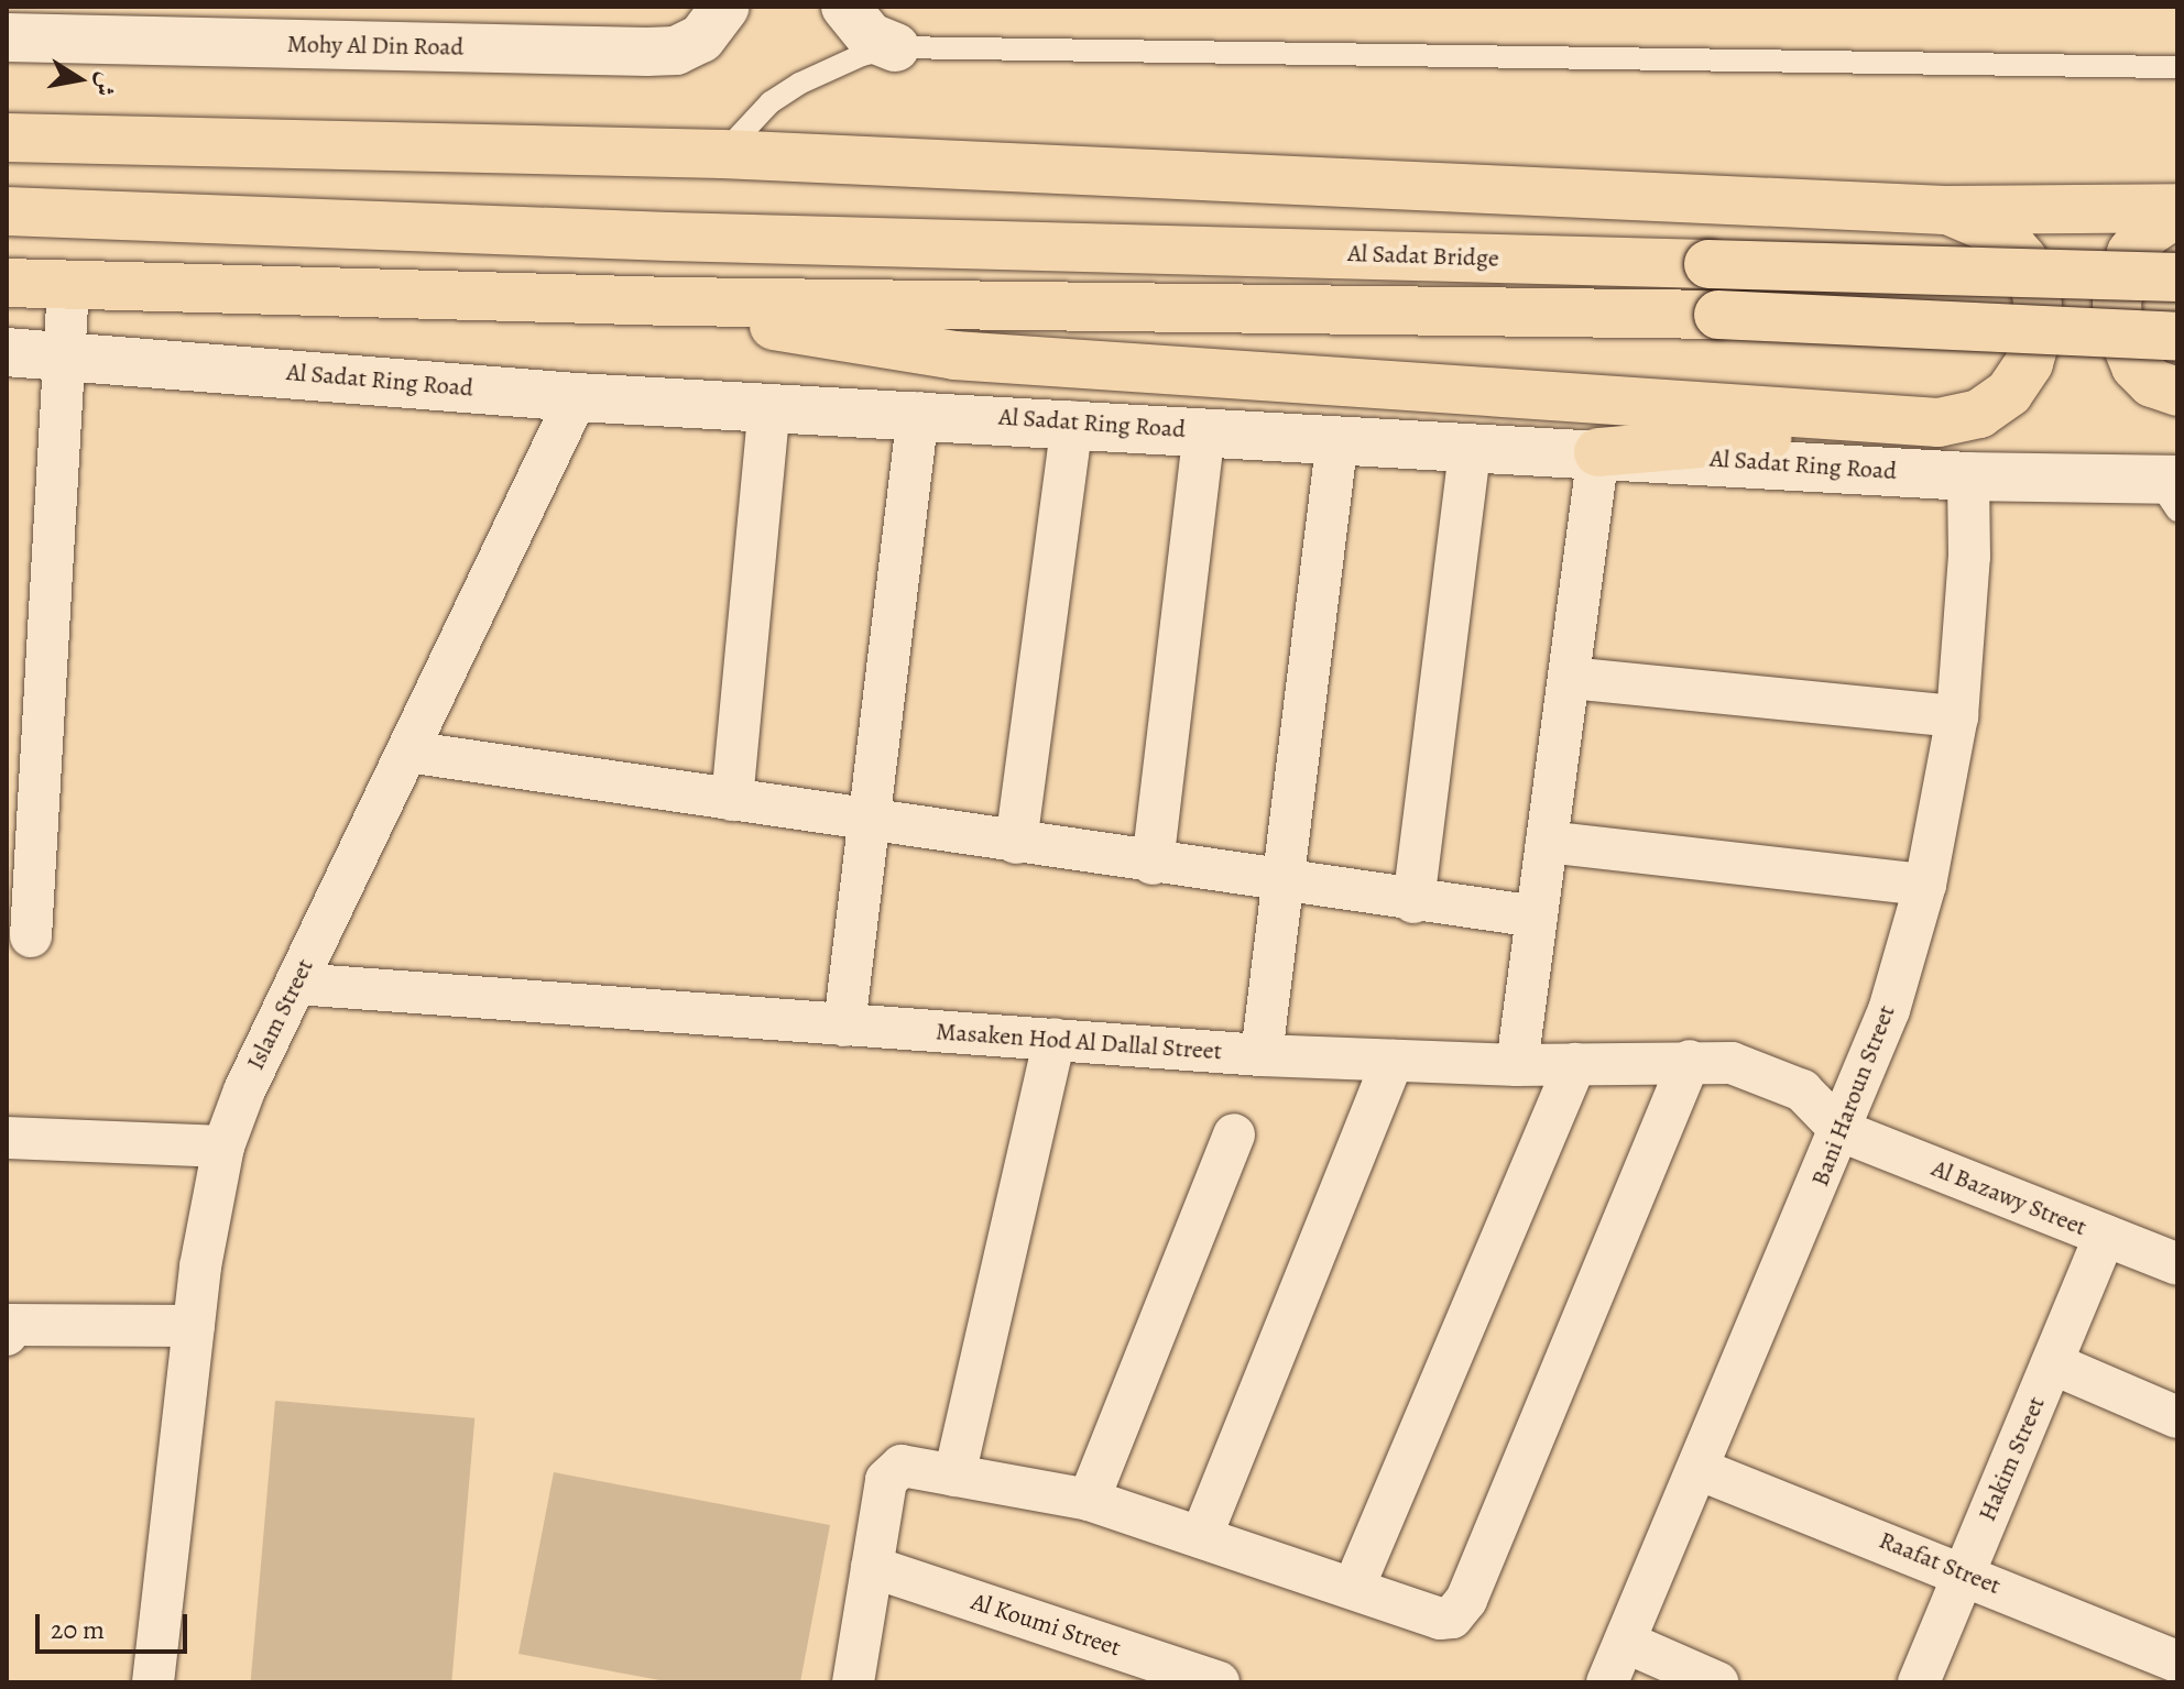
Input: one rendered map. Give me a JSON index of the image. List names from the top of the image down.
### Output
{
  "streets": {
    "highway": ["Al Sadat Bridge"],
    "main road": ["Mohy Al Din Road", "Al Sadat Ring Road"],
    "street": [
      "Islam Street",
      "Masaken Hod Al Dallal Street",
      "Bani Haroun Street",
      "Al Bazawy Street",
      "Hakim Street",
      "Raafat Street",
      "Al Koumi Street"
    ]
  },
  "crossings": [
    ["Al Sadat Ring Road", "Islam Street"],
    ["Al Sadat Ring Road", "Bani Haroun Street"],
    ["Islam Street", "Masaken Hod Al Dallal Street"],
    ["Masaken Hod Al Dallal Street", "Bani Haroun Street"],
    ["Masaken Hod Al Dallal Street", "Al Bazawy Street"],
    ["Bani Haroun Street", "Al Bazawy Street"],
    ["Bani Haroun Street", "Raafat Street"],
    ["Al Bazawy Street", "Hakim Street"],
    ["Hakim Street", "Raafat Street"]
  ],
  "scale_bar": "20 m",
  "north": "right"
}
